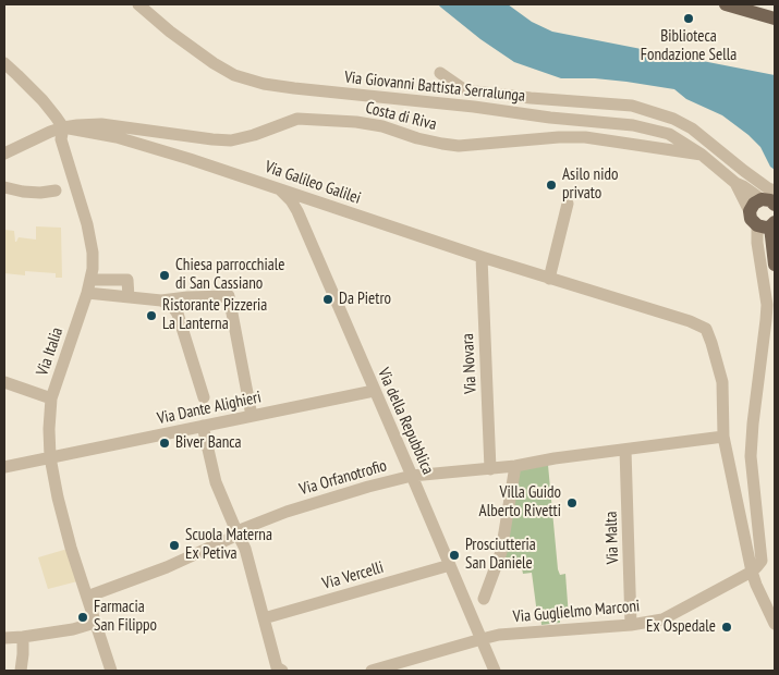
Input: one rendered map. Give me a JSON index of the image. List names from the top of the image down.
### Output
{
  "streets": {
    "street": [
      "Via Giovanni Battista Serralunga",
      "Costa di Riva",
      "Via Galileo Galilei",
      "Via Italia",
      "Via Novara",
      "Via Dante Alighieri",
      "Via della Repubblica",
      "Via Orfanotrofio",
      "Via Malta",
      "Via Vercelli",
      "Via Guglielmo Marconi"
    ]
  },
  "crossings": [
    ["Via Giovanni Battista Serralunga", "Costa di Riva"],
    ["Costa di Riva", "Via Galileo Galilei"],
    ["Costa di Riva", "Via Italia"],
    ["Via Galileo Galilei", "Via Italia"],
    ["Via Galileo Galilei", "Via Novara"],
    ["Via Galileo Galilei", "Via della Repubblica"],
    ["Via Galileo Galilei", "Via Orfanotrofio"],
    ["Via Italia", "Via Dante Alighieri"],
    ["Via Italia", "Via Orfanotrofio"],
    ["Via Novara", "Via Orfanotrofio"],
    ["Via Dante Alighieri", "Via della Repubblica"],
    ["Via della Repubblica", "Via Orfanotrofio"],
    ["Via della Repubblica", "Via Vercelli"],
    ["Via della Repubblica", "Via Guglielmo Marconi"],
    ["Via Orfanotrofio", "Via Malta"],
    ["Via Malta", "Via Guglielmo Marconi"]
  ],
  "places": [
    "Biblioteca Fondazione Sella",
    "Asilo nido privato",
    "Chiesa parrocchiale di San Cassiano",
    "Da Pietro",
    "Ristorante Pizzeria La Lanterna",
    "Biver Banca",
    "Villa Guido Alberto Rivetti",
    "Scuola Materna Ex Petiva",
    "Prosciutteria San Daniele",
    "Farmacia San Filippo",
    "Ex Ospedale"
  ]
}
